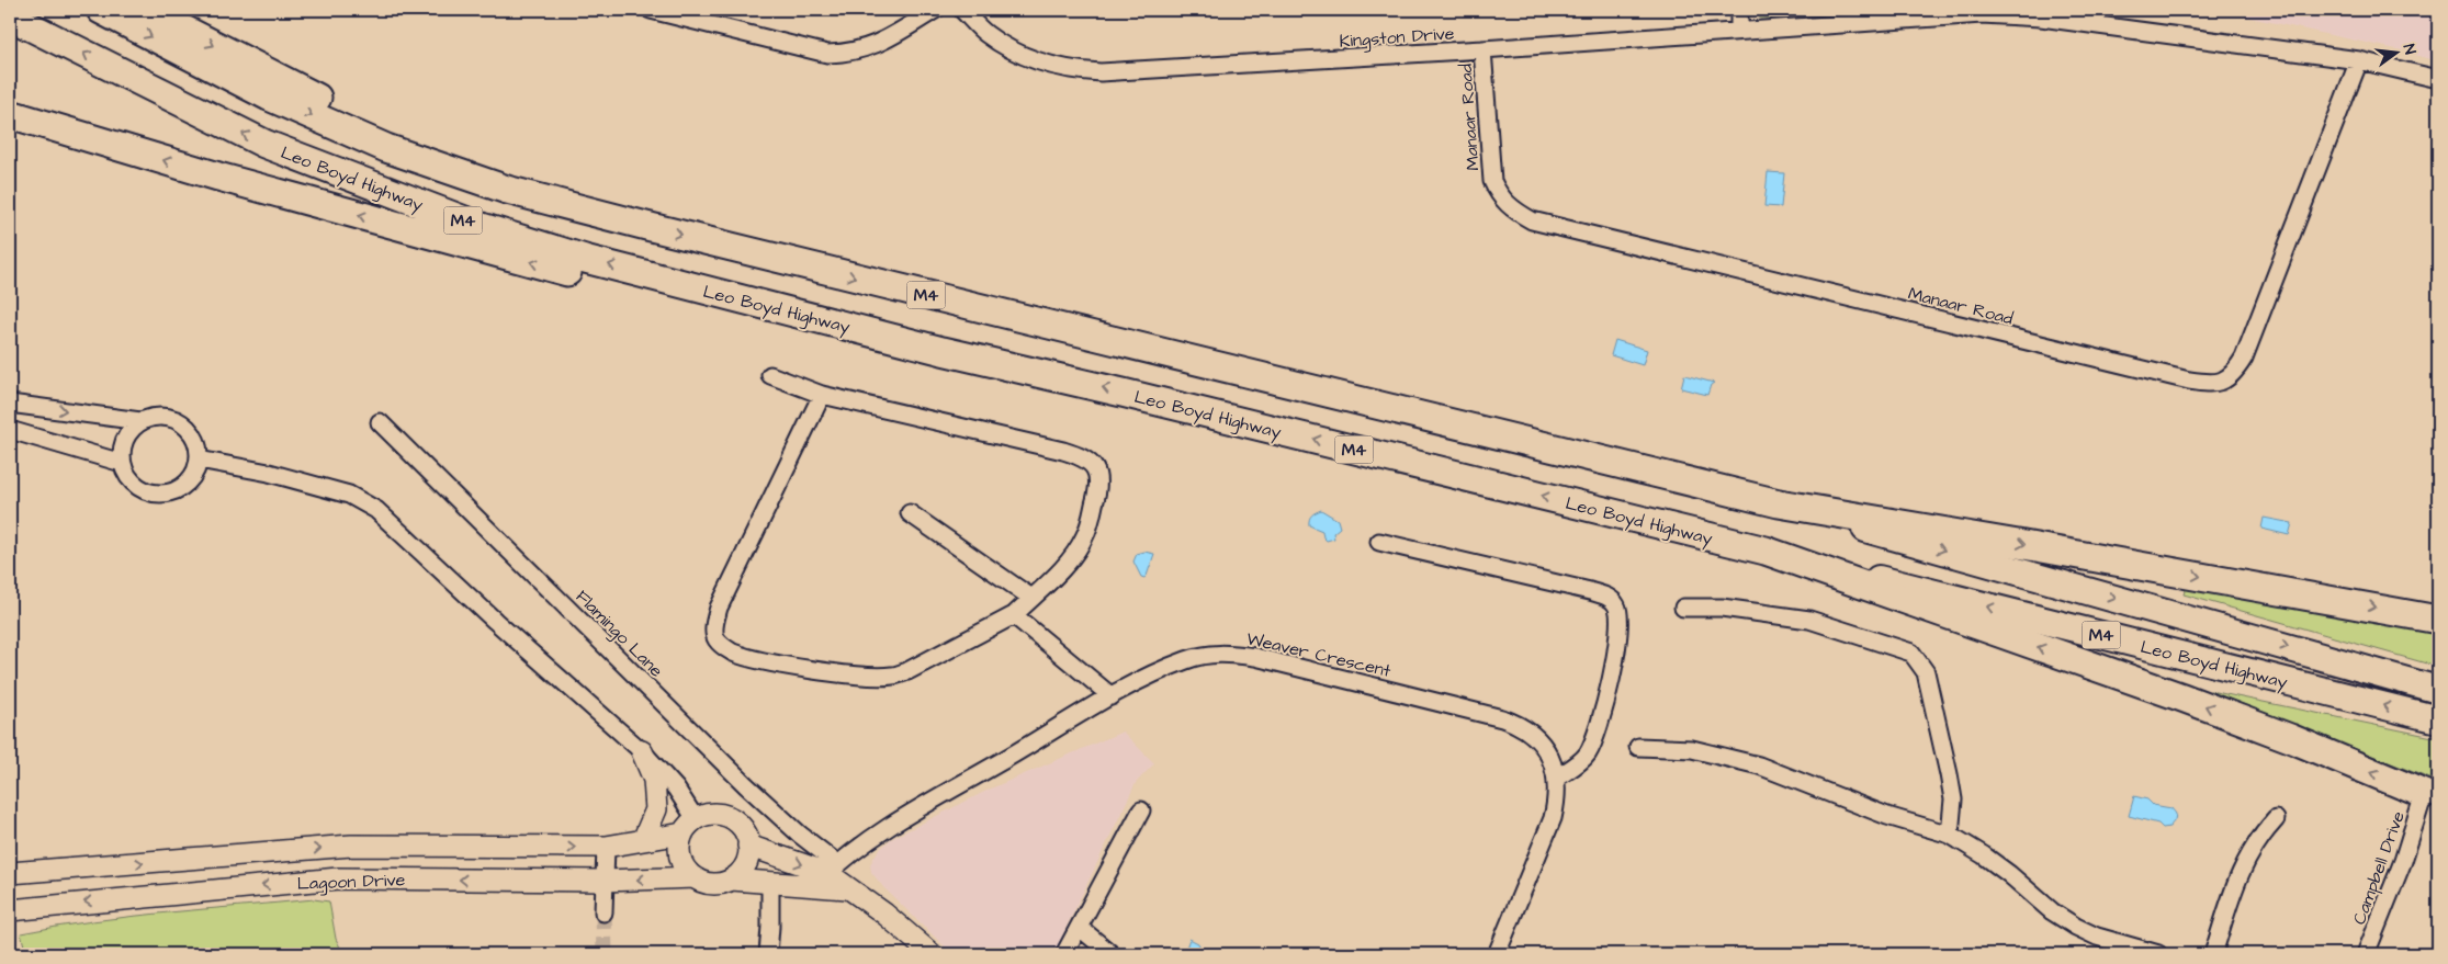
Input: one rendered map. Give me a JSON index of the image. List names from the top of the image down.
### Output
{
  "streets": {
    "highway": ["Leo Boyd Highway", "M4"],
    "street": [
      "Kingston Drive",
      "Manaar Road",
      "Flamingo Lane",
      "Weaver Crescent",
      "Campbell Drive",
      "Lagoon Drive"
    ]
  },
  "crossings": [
    ["Kingston Drive", "Manaar Road"],
    ["Flamingo Lane", "Weaver Crescent"]
  ],
  "north": "right"
}
